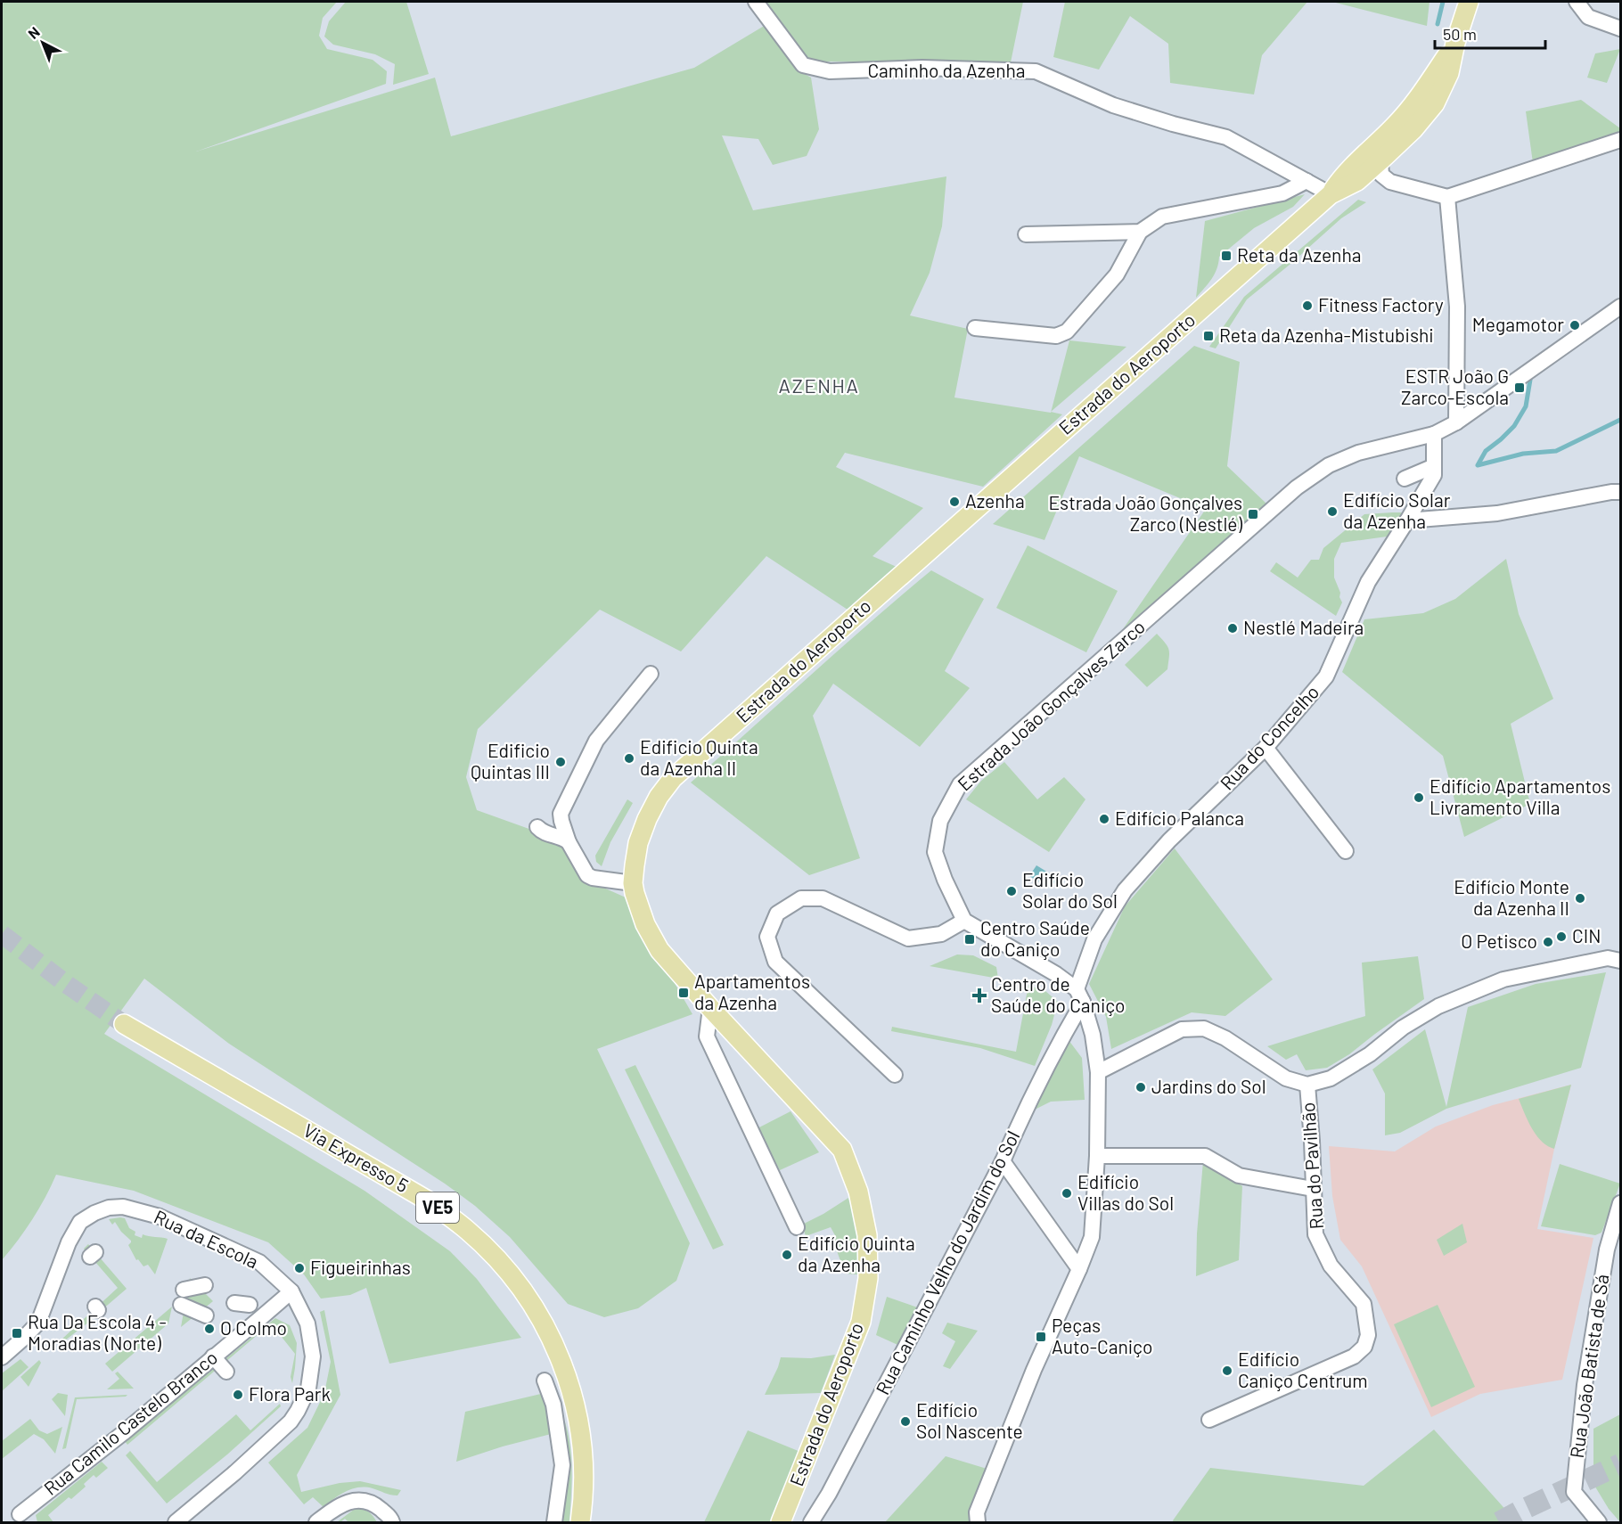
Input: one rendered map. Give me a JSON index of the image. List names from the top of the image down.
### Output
{
  "streets": {
    "main road": ["Estrada do Aeroporto", "Via Expresso 5", "VE5"],
    "street": [
      "Caminho da Azenha",
      "Estrada João Gonçalves Zarco",
      "Rua do Concelho",
      "Rua do Pavilhão",
      "Rua da Escola",
      "Rua Caminho Velho do Jardim do Sol",
      "Rua João Batista de Sá",
      "Rua Camilo Castelo Branco"
    ]
  },
  "crossings": [
    ["Caminho da Azenha", "Estrada do Aeroporto"],
    ["Estrada João Gonçalves Zarco", "Rua do Concelho"],
    ["Rua do Concelho", "Rua Caminho Velho do Jardim do Sol"],
    ["Rua da Escola", "Rua Camilo Castelo Branco"]
  ],
  "districts": ["AZENHA"],
  "places": {
    "transit": [
      "Reta da Azenha",
      "Reta da Azenha-Mistubishi",
      "ESTR João G Zarco-Escola",
      "Estrada João Gonçalves Zarco (Nestlé)",
      "Centro Saúde do Caniço",
      "Apartamentos da Azenha",
      "Rua Da Escola 4 - Moradias (Norte)",
      "Peças Auto-Caniço"
    ],
    "other": [
      "Fitness Factory",
      "Megamotor",
      "Azenha",
      "Edifício Solar da Azenha",
      "Nestlé Madeira",
      "Edificio Quinta da Azenha II",
      "Edificio Quintas III",
      "Edifício Apartamentos Livramento Villa",
      "Edifício Palanca",
      "Edifício Solar do Sol",
      "Edifício Monte da Azenha II",
      "CIN",
      "O Petisco",
      "Jardins do Sol",
      "Edifício Villas do Sol",
      "Edifício Quinta da Azenha",
      "Figueirinhas",
      "O Colmo",
      "Edifício Caniço Centrum",
      "Flora Park",
      "Edifício Sol Nascente"
    ],
    "health": ["Centro de Saúde do Caniço"]
  },
  "scale_bar": "50 m",
  "north": "top left"
}
